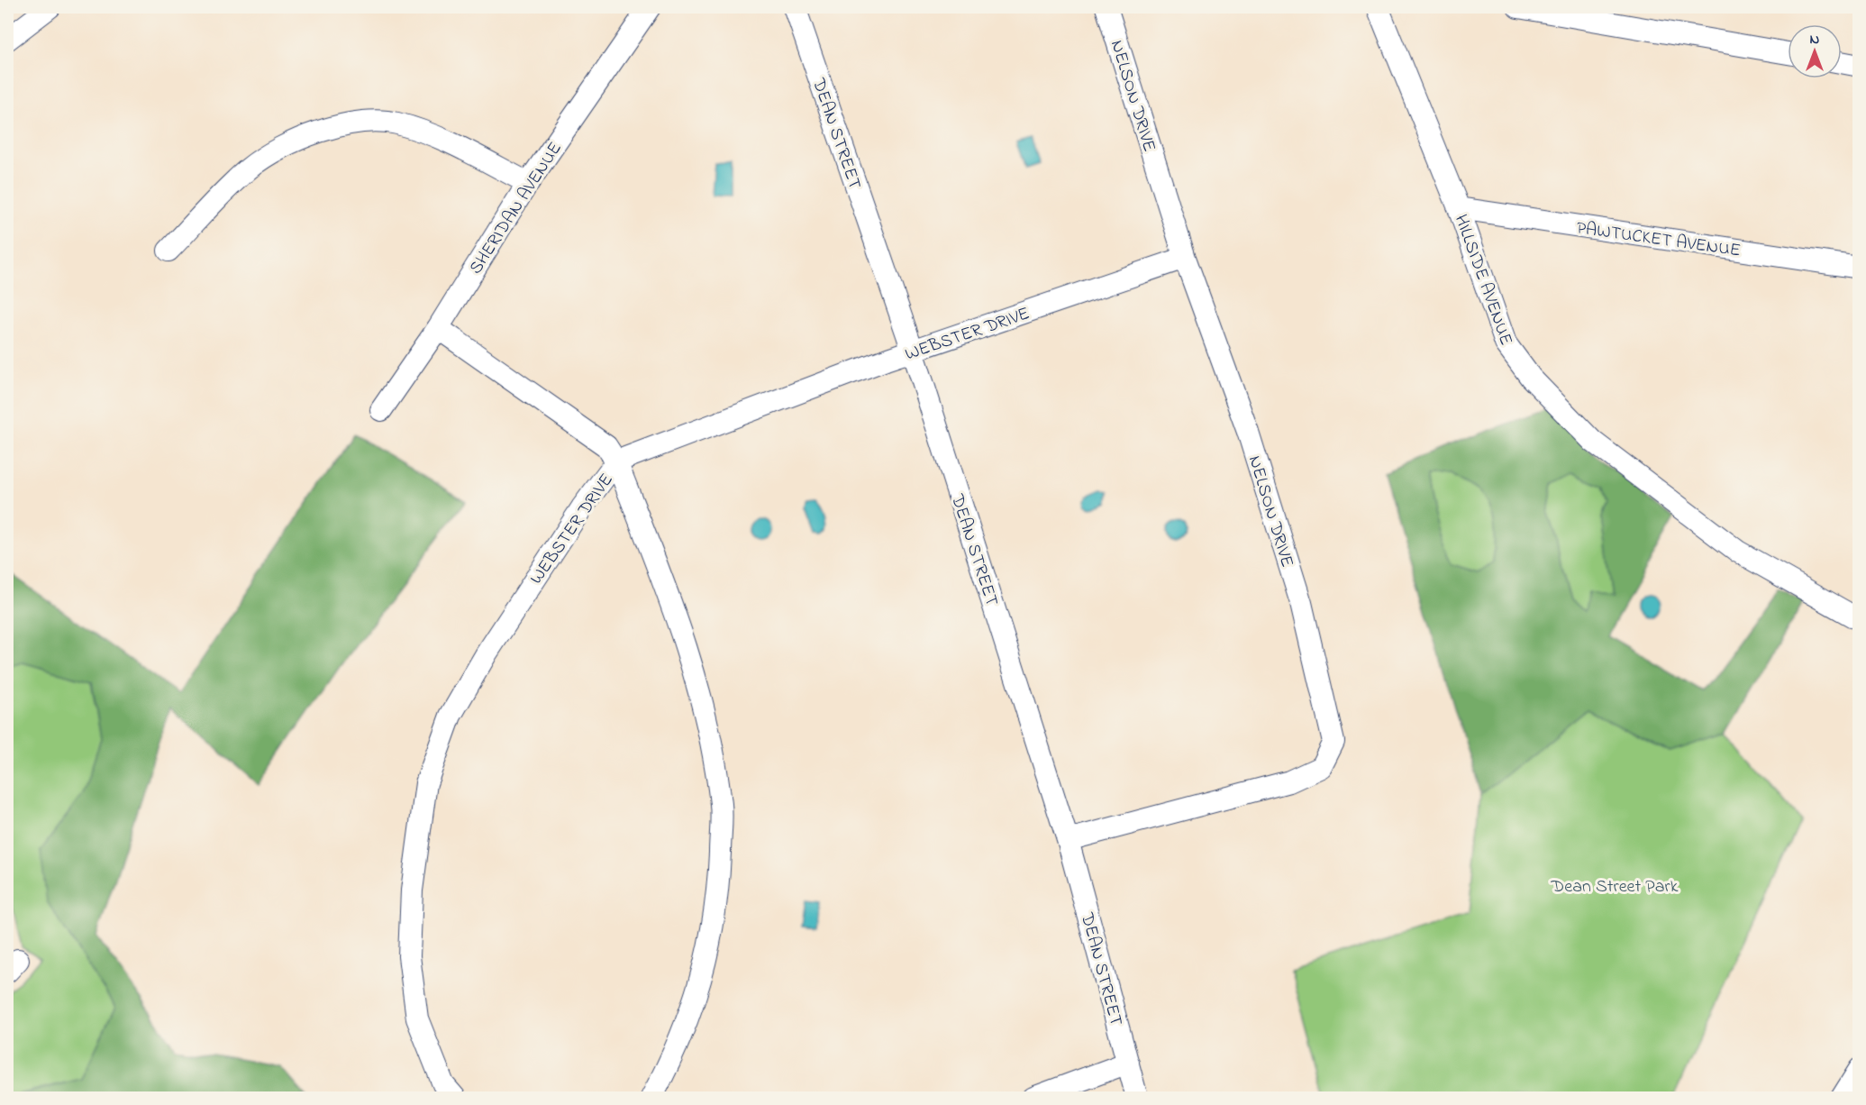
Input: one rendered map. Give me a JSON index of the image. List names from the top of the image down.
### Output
{
  "streets": {
    "street": [
      "NELSON DRIVE",
      "DEAN STREET",
      "SHERIDAN AVENUE",
      "PAWTUCKET AVENUE",
      "HILLSIDE AVENUE",
      "WEBSTER DRIVE"
    ]
  },
  "crossings": [
    ["NELSON DRIVE", "DEAN STREET"],
    ["NELSON DRIVE", "WEBSTER DRIVE"],
    ["DEAN STREET", "WEBSTER DRIVE"],
    ["PAWTUCKET AVENUE", "HILLSIDE AVENUE"]
  ],
  "parks": ["Dean Street Park"],
  "north": "top"
}
